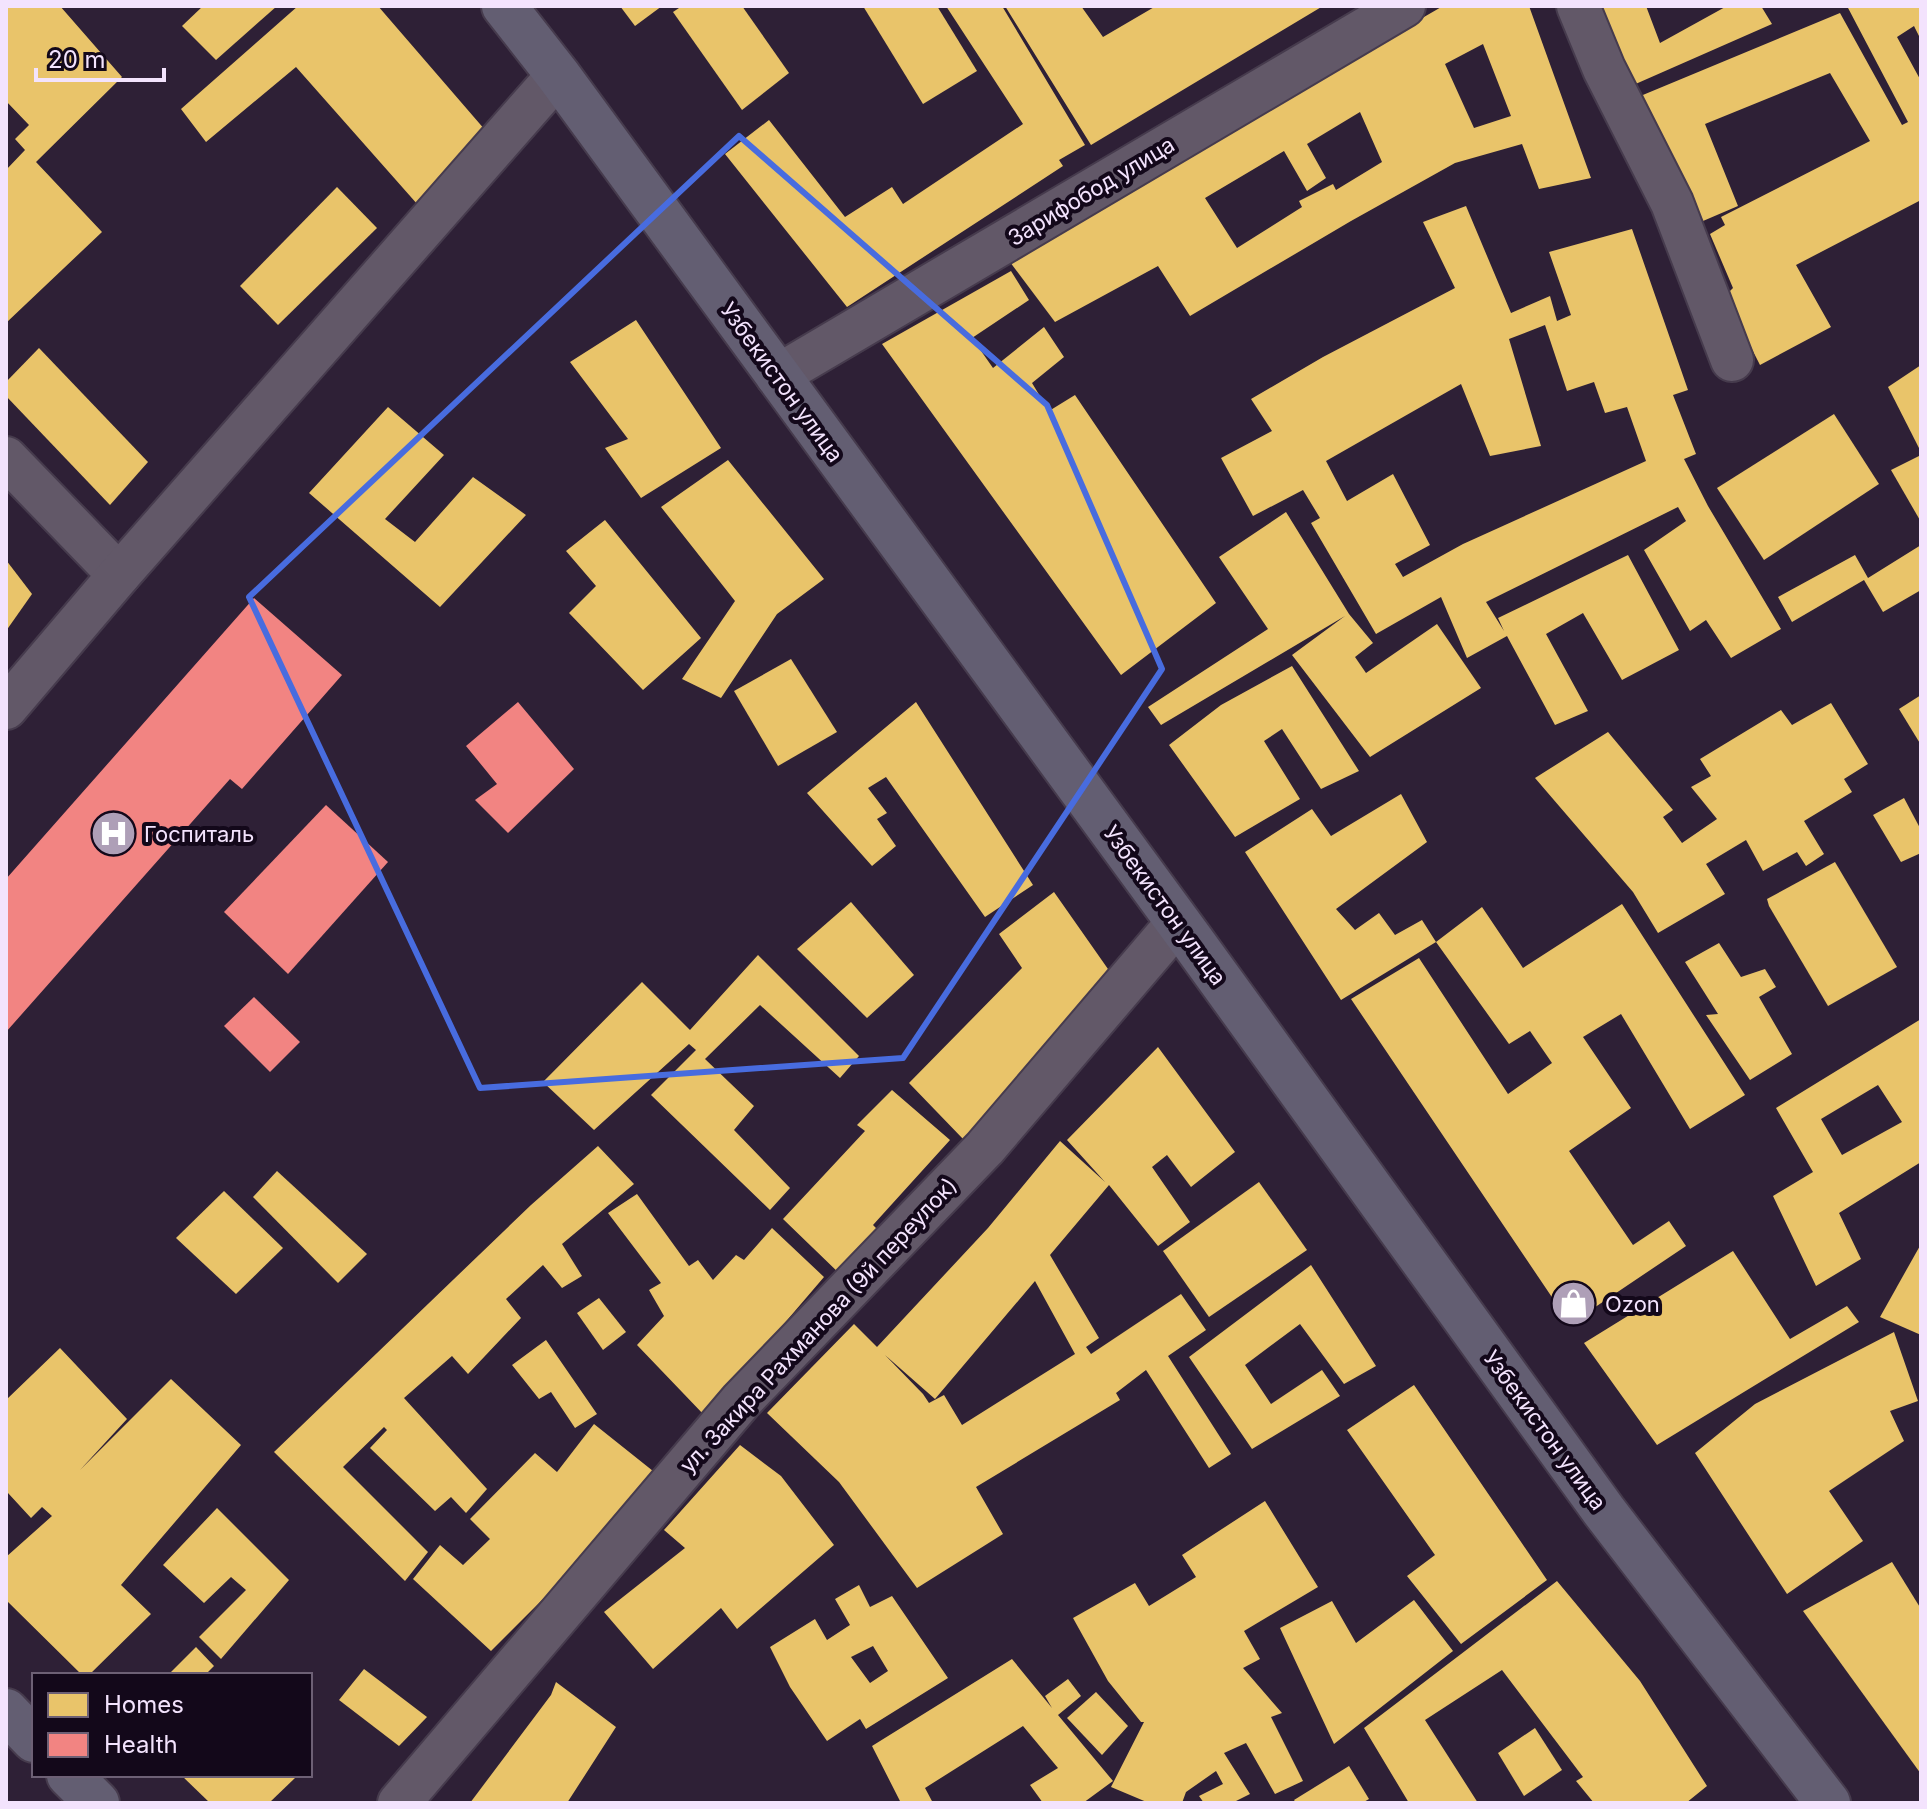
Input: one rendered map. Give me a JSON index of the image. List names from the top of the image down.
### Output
{
  "streets": {
    "main road": ["Узбекистон улица"],
    "street": ["Зарифобод улица", "ул. Закира Рахманова (9й переулок)"]
  },
  "crossings": [
    ["Зарифобод улица", "Узбекистон улица"],
    ["Узбекистон улица", "ул. Закира Рахманова (9й переулок)"]
  ],
  "places": {
    "hospital": ["Госпиталь"],
    "shop": ["Ozon"]
  },
  "legend": ["Homes", "Health"],
  "scale_bar": "20 m"
}
